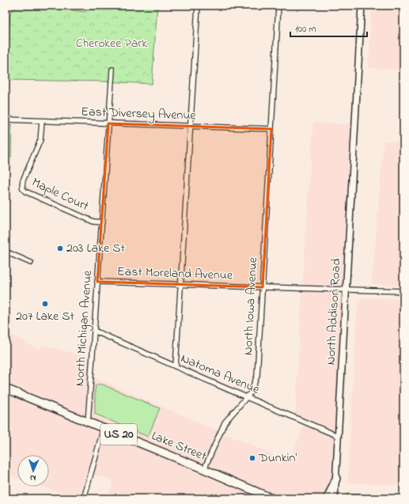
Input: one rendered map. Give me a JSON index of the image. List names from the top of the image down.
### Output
{
  "streets": {
    "main road": ["US 20", "Lake Street"],
    "street": [
      "East Diversey Avenue",
      "Maple Court",
      "East Moreland Avenue",
      "North Iowa Avenue",
      "North Addison Road",
      "North Michigan Avenue",
      "Natoma Avenue"
    ]
  },
  "crossings": [
    ["East Diversey Avenue", "Maple Court"],
    ["East Diversey Avenue", "North Iowa Avenue"],
    ["East Diversey Avenue", "North Michigan Avenue"],
    ["Maple Court", "North Michigan Avenue"],
    ["East Moreland Avenue", "North Iowa Avenue"],
    ["East Moreland Avenue", "North Addison Road"],
    ["East Moreland Avenue", "North Michigan Avenue"],
    ["North Iowa Avenue", "Natoma Avenue"],
    ["North Iowa Avenue", "Lake Street"],
    ["North Addison Road", "Natoma Avenue"],
    ["North Michigan Avenue", "Natoma Avenue"],
    ["North Michigan Avenue", "Lake Street"]
  ],
  "parks": ["Cherokee Park"],
  "places": ["203 Lake St", "207 Lake St", "Dunkin'"],
  "scale_bar": "100 m",
  "north": "bottom"
}
